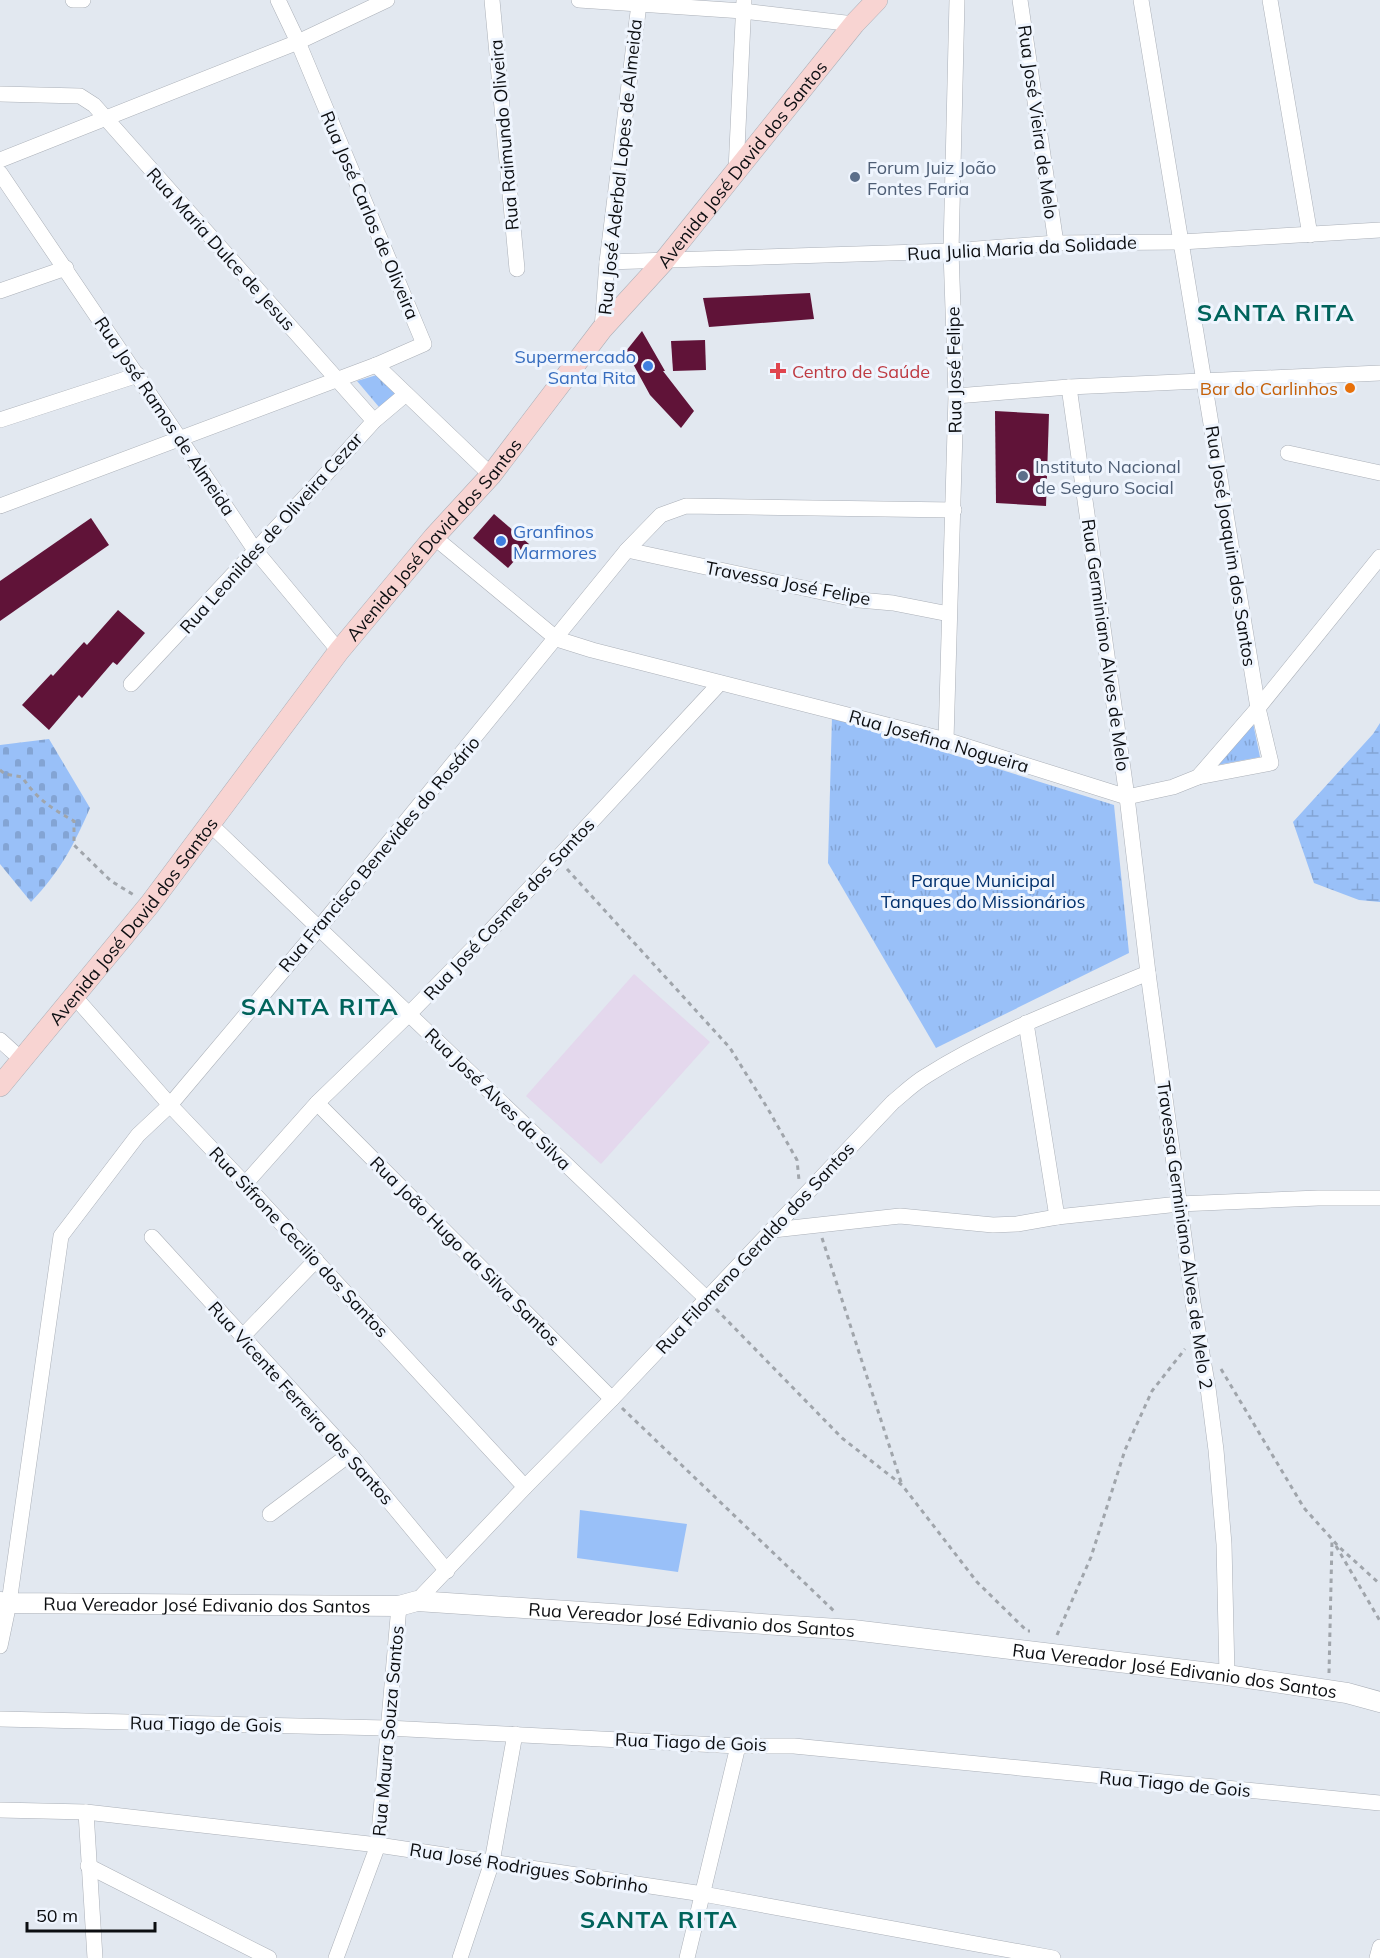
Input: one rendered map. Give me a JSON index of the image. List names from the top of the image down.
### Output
{
  "streets": {
    "main road": ["Avenida José David dos Santos"],
    "street": [
      "Rua José Vieira de Melo",
      "Rua Raimundo Oliveira",
      "Rua José Aderbal Lopes de Almeida",
      "Rua José Carlos de Oliveira",
      "Rua Julia Maria da Solidade",
      "Rua Maria Dulce de Jesus",
      "Rua José Felipe",
      "Rua José Ramos de Almeida",
      "Rua Leonildes de Oliveira Cezar",
      "Rua José Joaquim dos Santos",
      "Travessa José Felipe",
      "Rua Germiniano Alves de Melo",
      "Rua Josefina Nogueira",
      "Rua Francisco Benevides do Rosário",
      "Rua José Cosmes dos Santos",
      "Rua José Alves da Silva",
      "Travessa Germiniano Alves de Melo 2",
      "Rua Sifrone Cecilio dos Santos",
      "Rua Filomeno Geraldo dos Santos",
      "Rua João Hugo da Silva Santos",
      "Rua Vicente Ferreira dos Santos",
      "Rua Vereador José Edivanio dos Santos",
      "Rua Tiago de Gois",
      "Rua Maura Souza Santos",
      "Rua José Rodrigues Sobrinho"
    ]
  },
  "crossings": [
    ["Rua José Vieira de Melo", "Rua Julia Maria da Solidade"],
    ["Avenida José David dos Santos", "Rua José Aderbal Lopes de Almeida"],
    ["Avenida José David dos Santos", "Rua Julia Maria da Solidade"],
    ["Avenida José David dos Santos", "Rua José Ramos de Almeida"],
    ["Avenida José David dos Santos", "Rua Josefina Nogueira"],
    ["Avenida José David dos Santos", "Rua José Alves da Silva"],
    ["Avenida José David dos Santos", "Rua Sifrone Cecilio dos Santos"],
    ["Rua José Aderbal Lopes de Almeida", "Rua Julia Maria da Solidade"],
    ["Rua José Carlos de Oliveira", "Rua Maria Dulce de Jesus"],
    ["Rua José Carlos de Oliveira", "Rua José Ramos de Almeida"],
    ["Rua José Carlos de Oliveira", "Rua Leonildes de Oliveira Cezar"],
    ["Rua Julia Maria da Solidade", "Rua José Felipe"],
    ["Rua Julia Maria da Solidade", "Rua José Joaquim dos Santos"],
    ["Rua Maria Dulce de Jesus", "Rua Leonildes de Oliveira Cezar"],
    ["Rua José Felipe", "Travessa José Felipe"],
    ["Rua José Felipe", "Rua Josefina Nogueira"],
    ["Rua José Felipe", "Rua Francisco Benevides do Rosário"],
    ["Rua José Ramos de Almeida", "Rua Leonildes de Oliveira Cezar"],
    ["Rua José Joaquim dos Santos", "Rua Josefina Nogueira"],
    ["Travessa José Felipe", "Rua Francisco Benevides do Rosário"],
    ["Rua Germiniano Alves de Melo", "Rua Josefina Nogueira"],
    ["Rua Germiniano Alves de Melo", "Travessa Germiniano Alves de Melo 2"],
    ["Rua Josefina Nogueira", "Rua Francisco Benevides do Rosário"],
    ["Rua Josefina Nogueira", "Rua José Cosmes dos Santos"],
    ["Rua Josefina Nogueira", "Travessa Germiniano Alves de Melo 2"],
    ["Rua Francisco Benevides do Rosário", "Rua José Alves da Silva"],
    ["Rua Francisco Benevides do Rosário", "Rua Sifrone Cecilio dos Santos"],
    ["Rua Francisco Benevides do Rosário", "Rua Vereador José Edivanio dos Santos"],
    ["Rua José Cosmes dos Santos", "Rua José Alves da Silva"],
    ["Rua José Cosmes dos Santos", "Rua Sifrone Cecilio dos Santos"],
    ["Rua José Cosmes dos Santos", "Rua João Hugo da Silva Santos"],
    ["Rua José Alves da Silva", "Rua Filomeno Geraldo dos Santos"],
    ["Travessa Germiniano Alves de Melo 2", "Rua Filomeno Geraldo dos Santos"],
    ["Travessa Germiniano Alves de Melo 2", "Rua Vereador José Edivanio dos Santos"],
    ["Rua Sifrone Cecilio dos Santos", "Rua Filomeno Geraldo dos Santos"],
    ["Rua Filomeno Geraldo dos Santos", "Rua João Hugo da Silva Santos"],
    ["Rua Filomeno Geraldo dos Santos", "Rua Vicente Ferreira dos Santos"],
    ["Rua Filomeno Geraldo dos Santos", "Rua Vereador José Edivanio dos Santos"],
    ["Rua Filomeno Geraldo dos Santos", "Rua Maura Souza Santos"],
    ["Rua Vereador José Edivanio dos Santos", "Rua Maura Souza Santos"],
    ["Rua Tiago de Gois", "Rua Maura Souza Santos"],
    ["Rua Maura Souza Santos", "Rua José Rodrigues Sobrinho"]
  ],
  "districts": ["SANTA RITA", "SANTA RITA", "SANTA RITA"],
  "parks": ["Parque Municipal Tanques do Missionários"],
  "places": {
    "other": [
      "Forum Juiz João Fontes Faria",
      "Supermercado Santa Rita",
      "Bar do Carlinhos",
      "Instituto Nacional de Seguro Social",
      "Granfinos Marmores"
    ],
    "health": ["Centro de Saúde"]
  },
  "scale_bar": "50 m"
}
